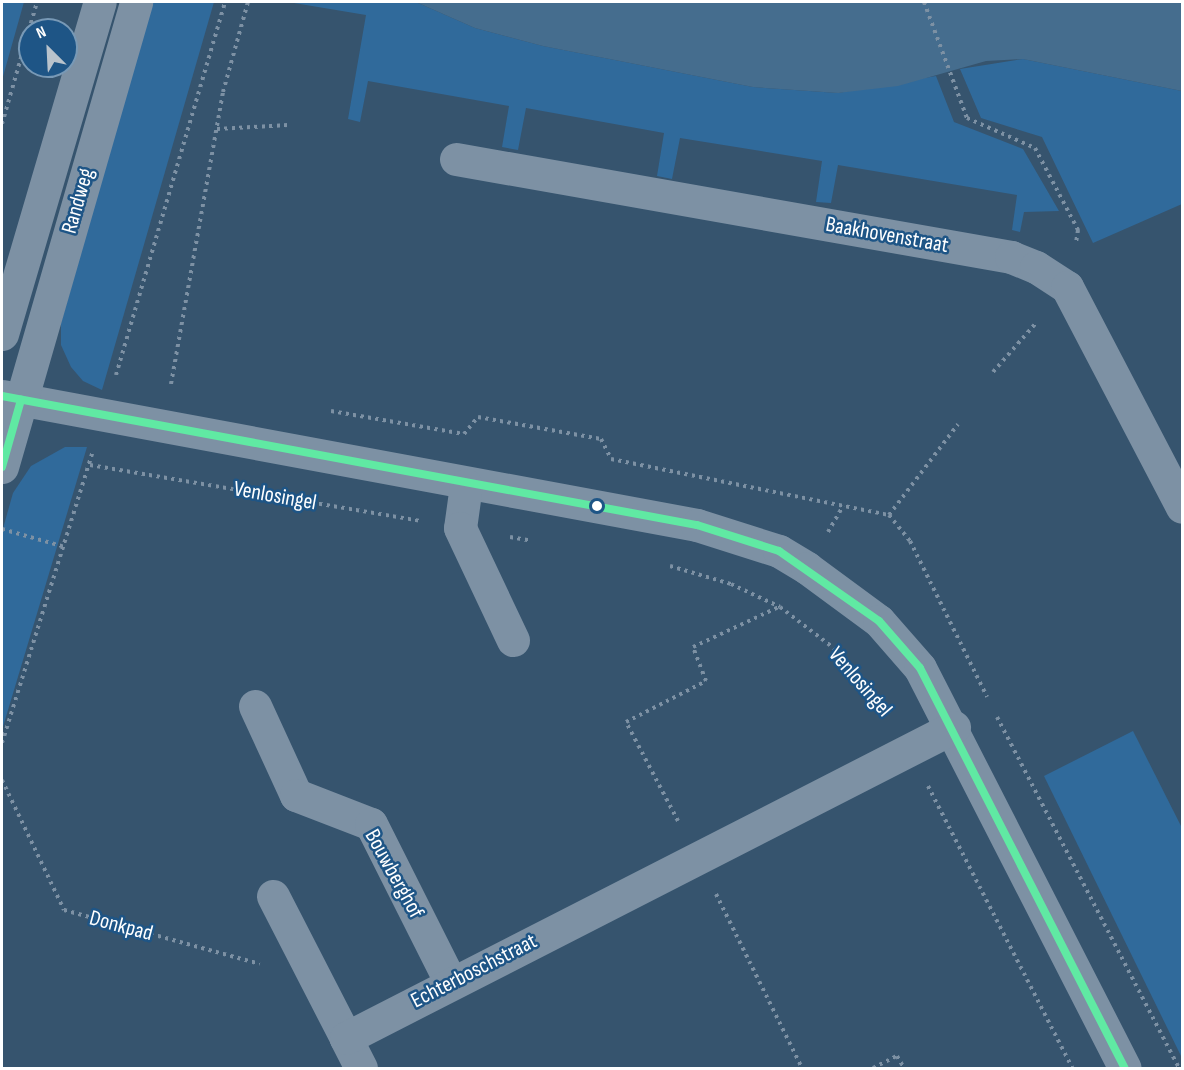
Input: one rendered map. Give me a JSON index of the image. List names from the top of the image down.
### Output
{
  "streets": {
    "street": [
      "Randweg",
      "Baakhovenstraat",
      "Venlosingel",
      "Bouwberghof",
      "Echterboschstraat"
    ],
    "path": ["Donkpad"]
  },
  "crossings": [
    ["Randweg", "Venlosingel"],
    ["Venlosingel", "Echterboschstraat"],
    ["Bouwberghof", "Echterboschstraat"]
  ],
  "north": "top left"
}
